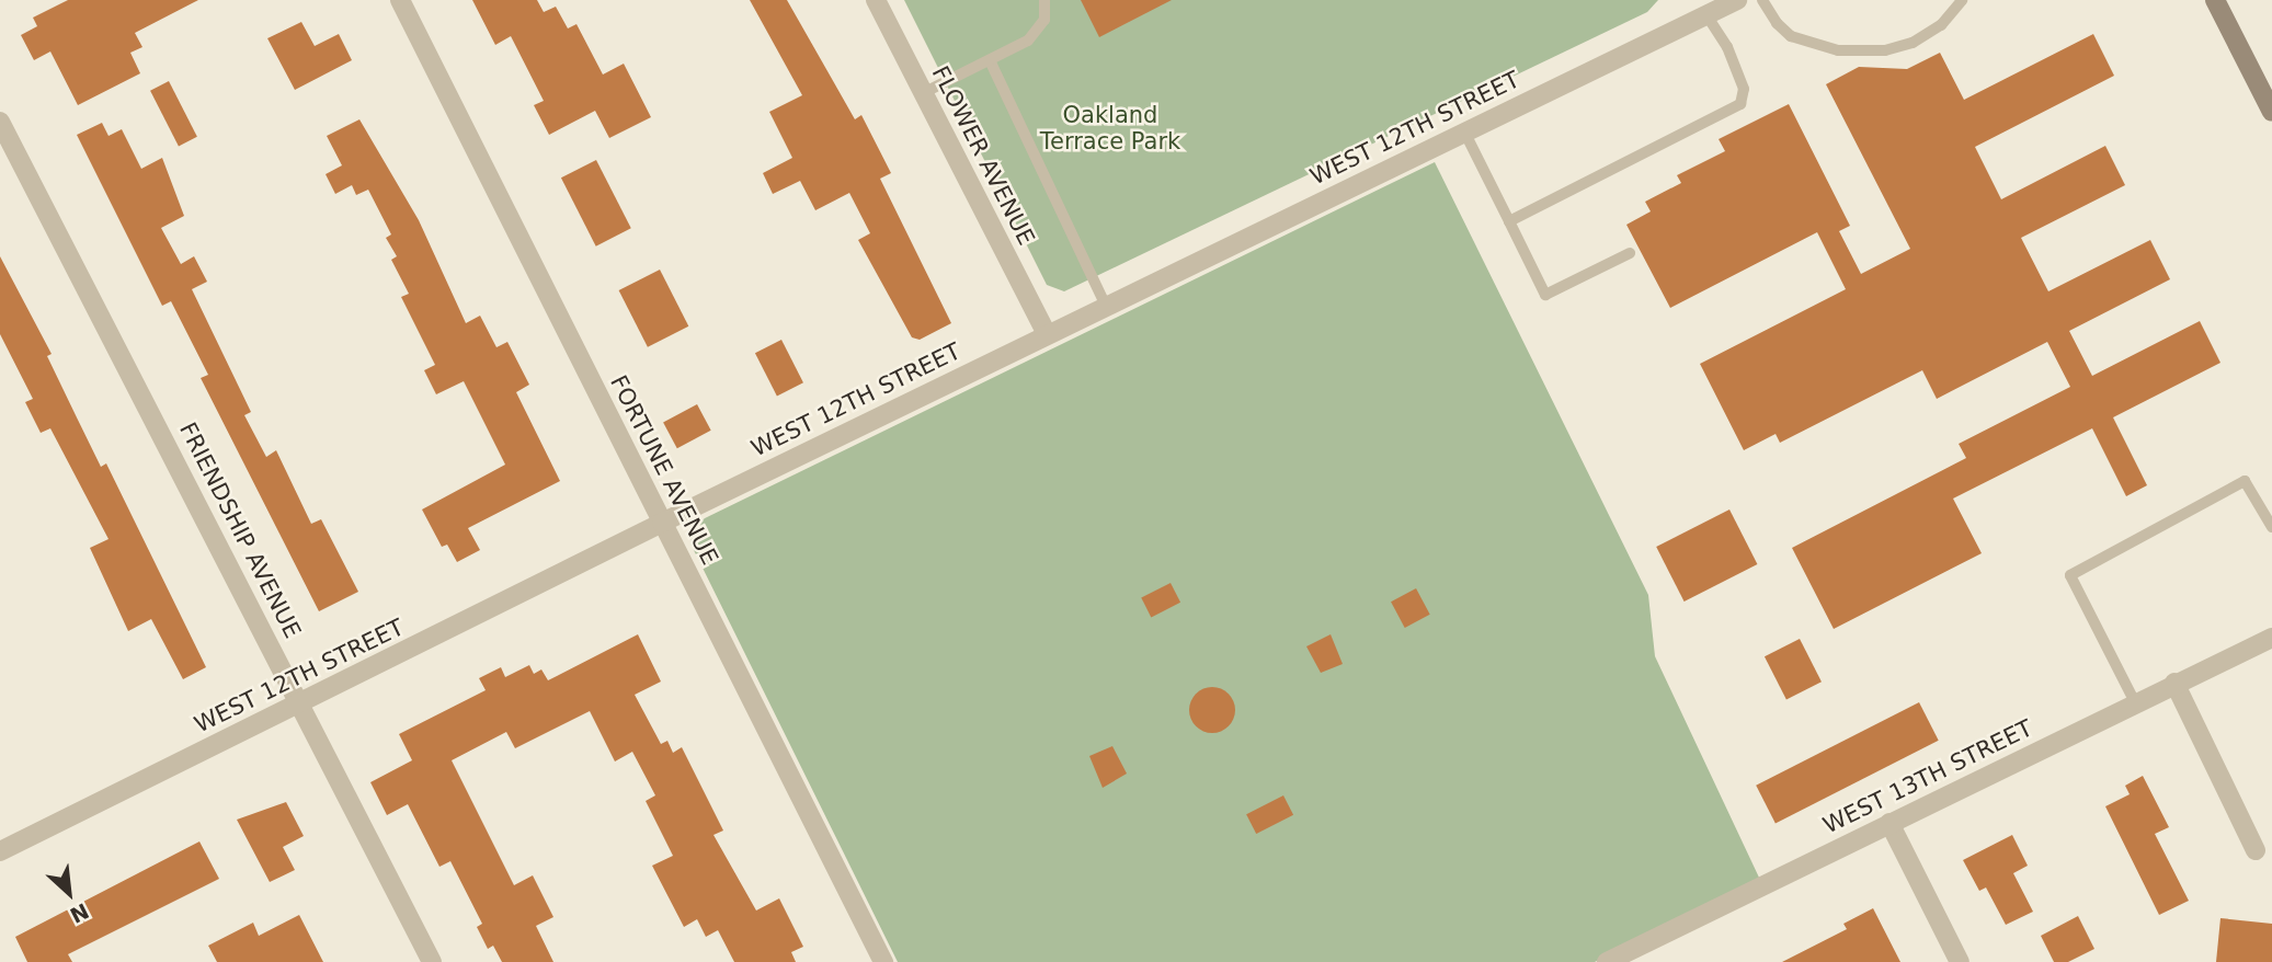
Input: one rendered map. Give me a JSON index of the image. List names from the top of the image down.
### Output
{
  "streets": {
    "street": [
      "WEST 12TH STREET",
      "FLOWER AVENUE",
      "FORTUNE AVENUE",
      "FRIENDSHIP AVENUE",
      "WEST 13TH STREET"
    ]
  },
  "crossings": [
    ["WEST 12TH STREET", "FLOWER AVENUE"],
    ["WEST 12TH STREET", "FORTUNE AVENUE"],
    ["WEST 12TH STREET", "FRIENDSHIP AVENUE"]
  ],
  "parks": ["Oakland Terrace Park"],
  "north": "bottom right"
}
